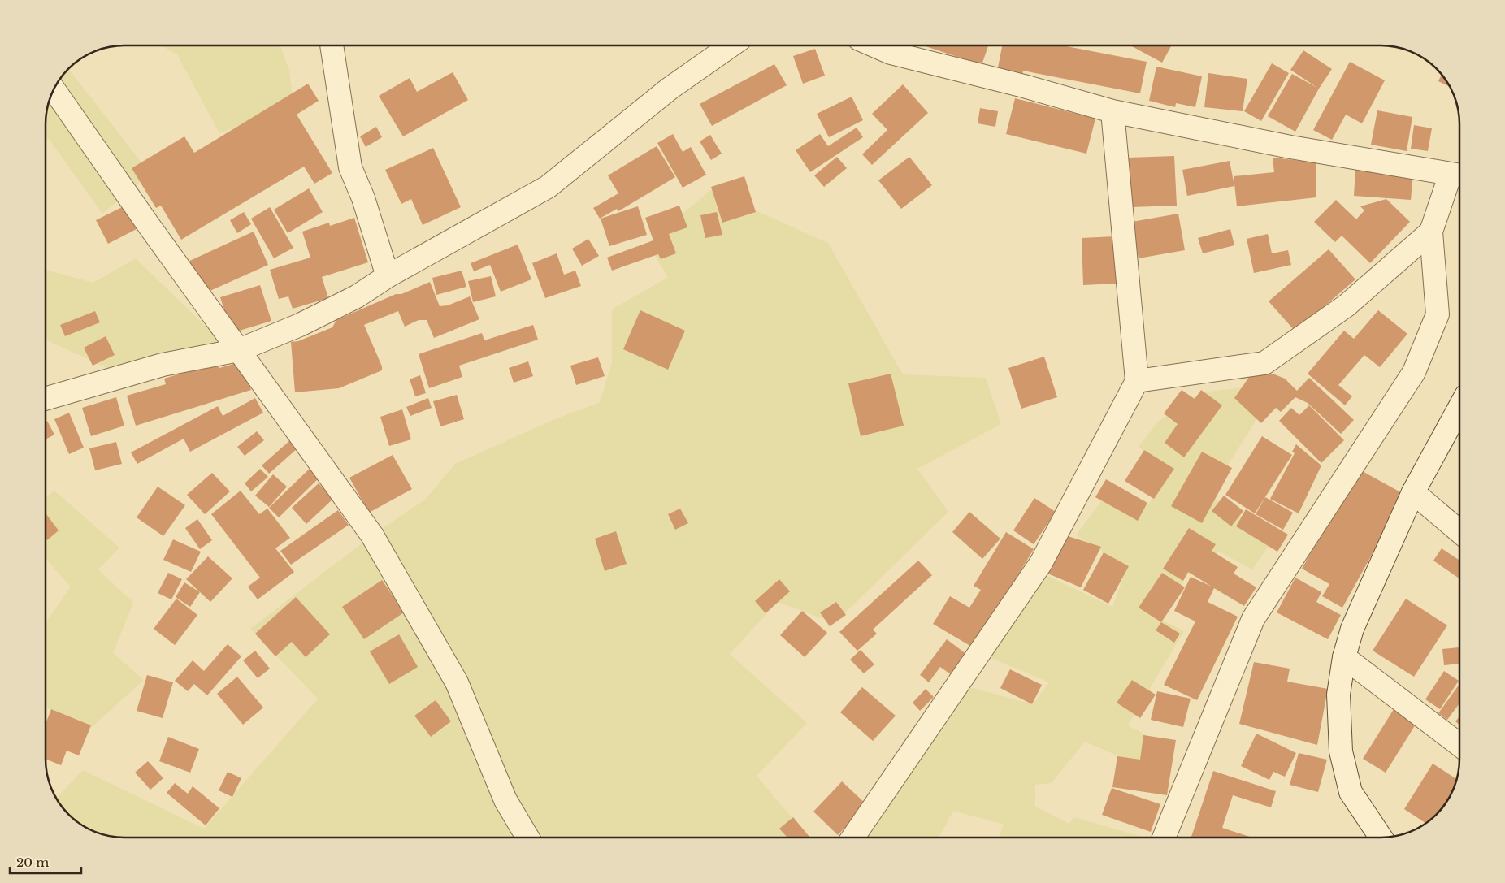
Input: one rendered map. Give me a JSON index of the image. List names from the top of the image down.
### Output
{
  "scale_bar": "20 m"
}
